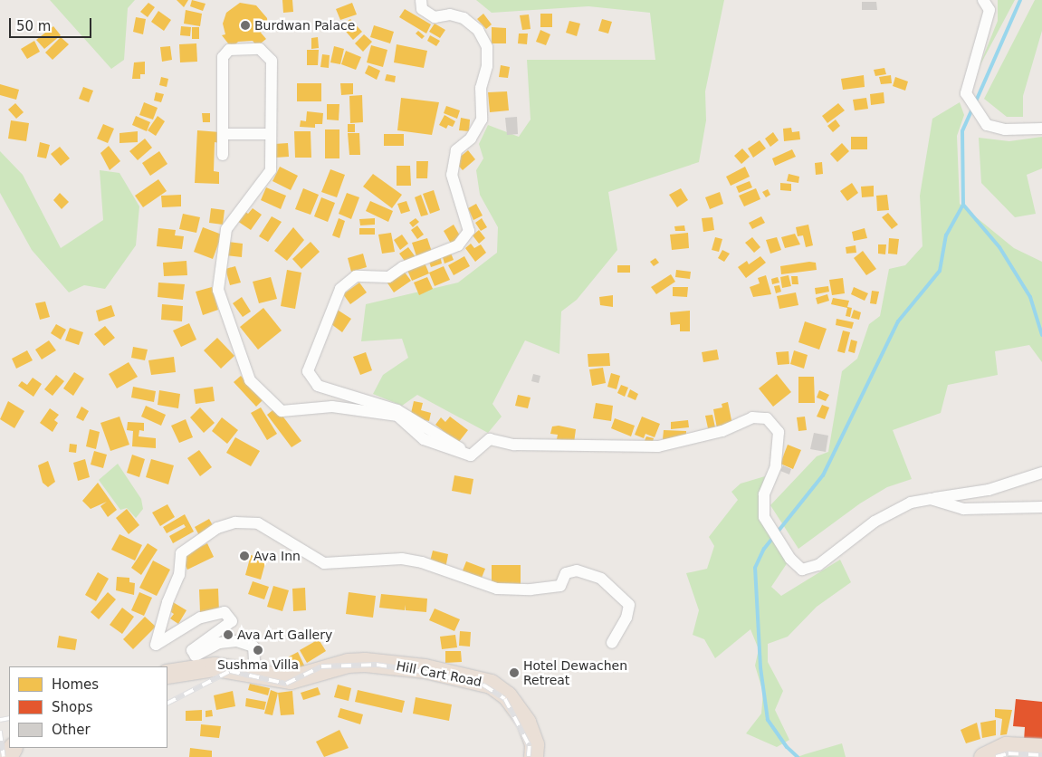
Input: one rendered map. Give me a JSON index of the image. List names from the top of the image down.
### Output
{
  "streets": {
    "highway": ["Hill Cart Road"]
  },
  "places": [
    "Burdwan Palace",
    "Ava Inn",
    "Ava Art Gallery",
    "Sushma Villa",
    "Hotel Dewachen Retreat"
  ],
  "legend": ["Homes", "Shops", "Other"],
  "scale_bar": "50 m"
}
